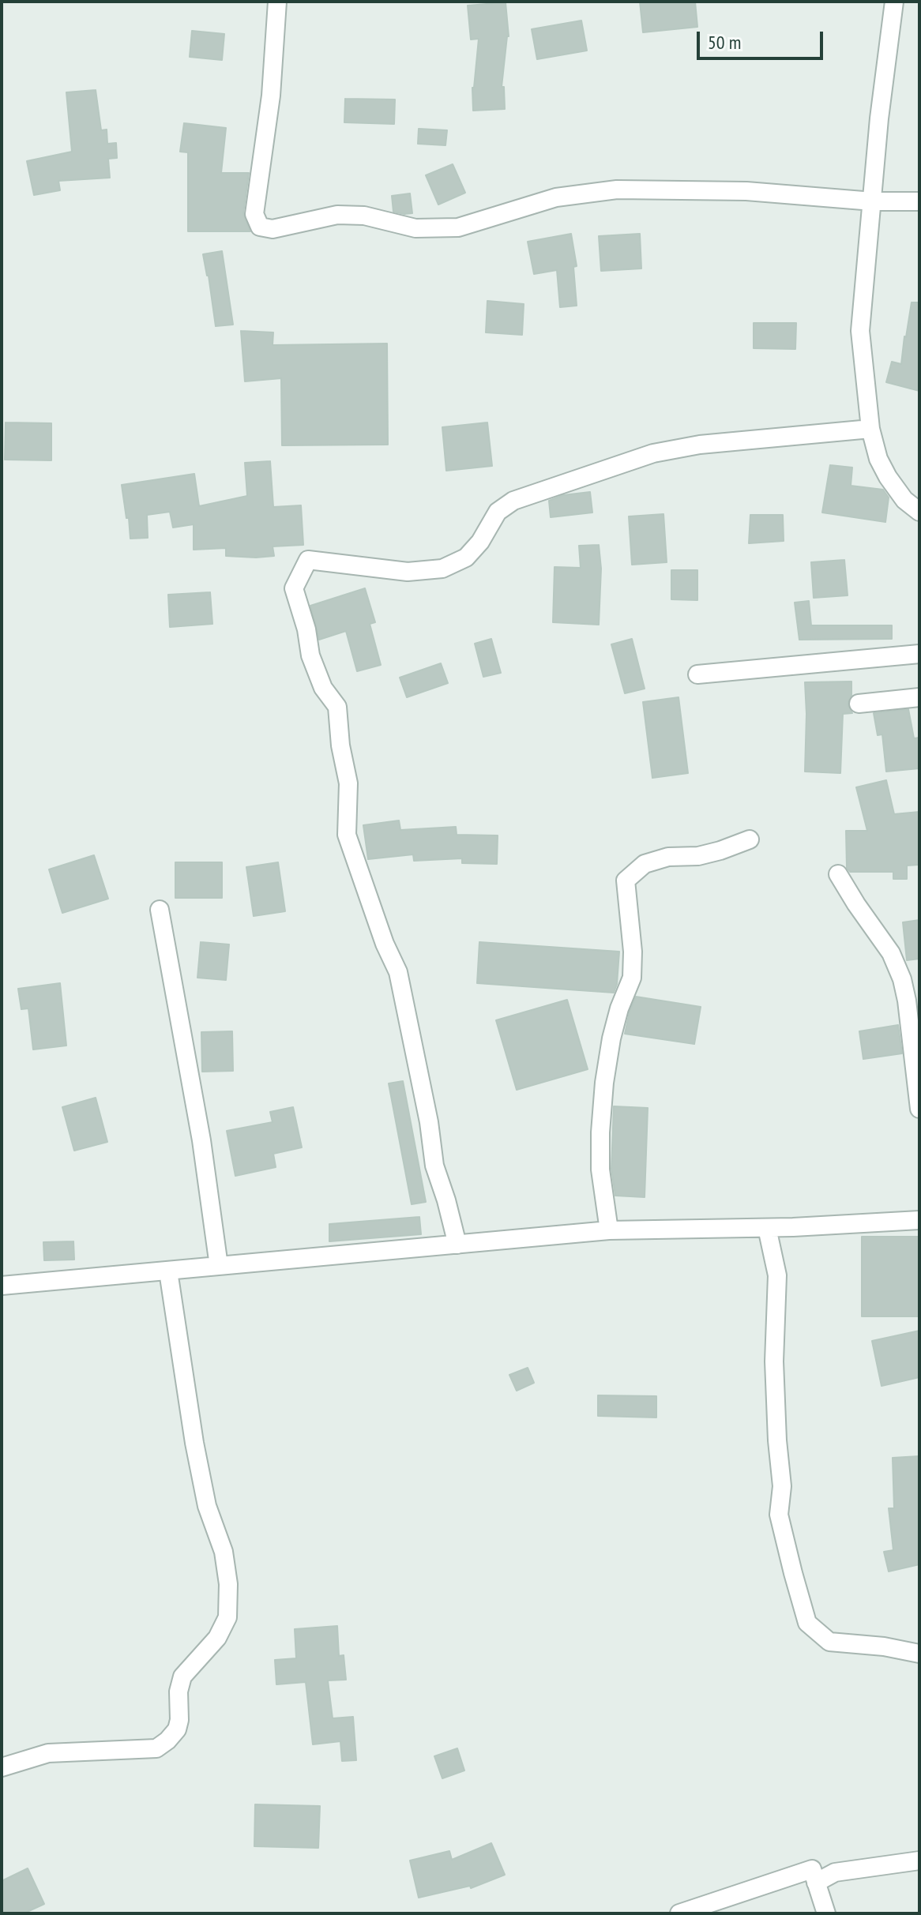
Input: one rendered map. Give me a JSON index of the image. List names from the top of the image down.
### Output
{
  "scale_bar": "50 m"
}
